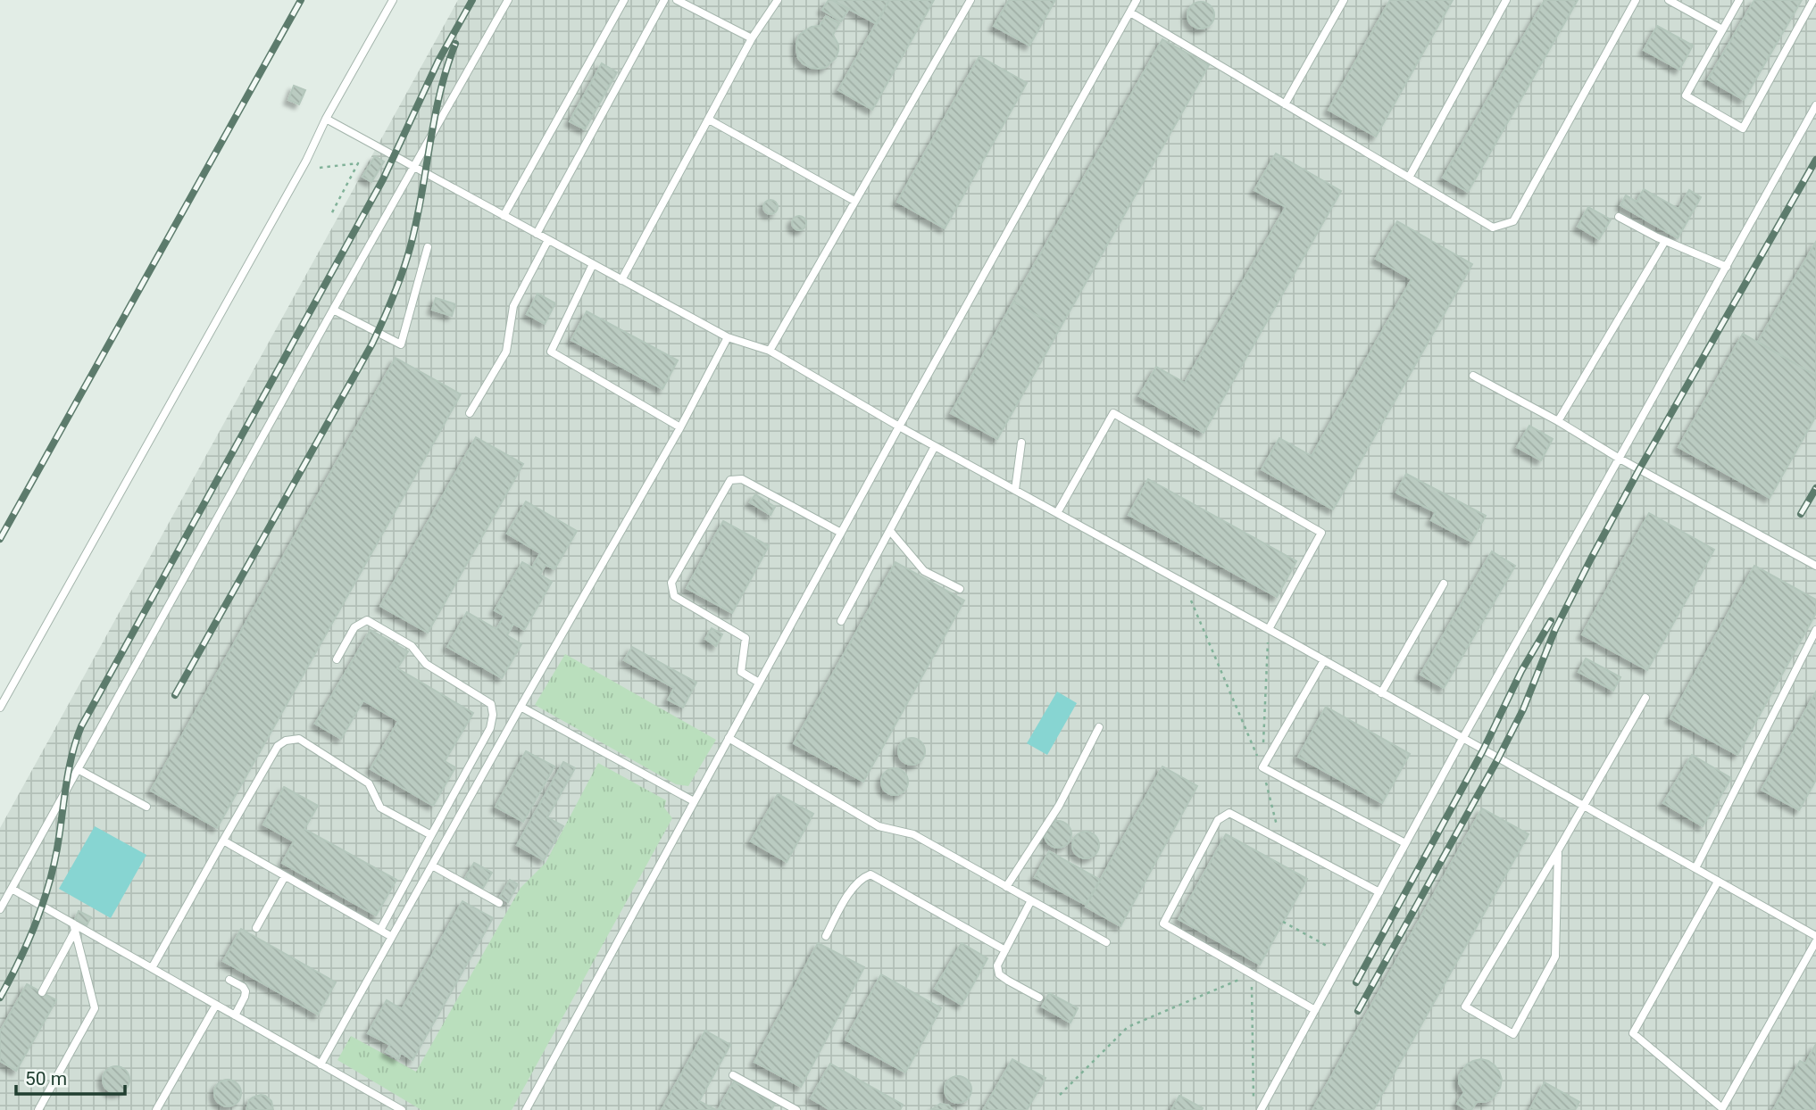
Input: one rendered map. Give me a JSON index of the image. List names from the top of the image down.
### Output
{
  "scale_bar": "50 m"
}
